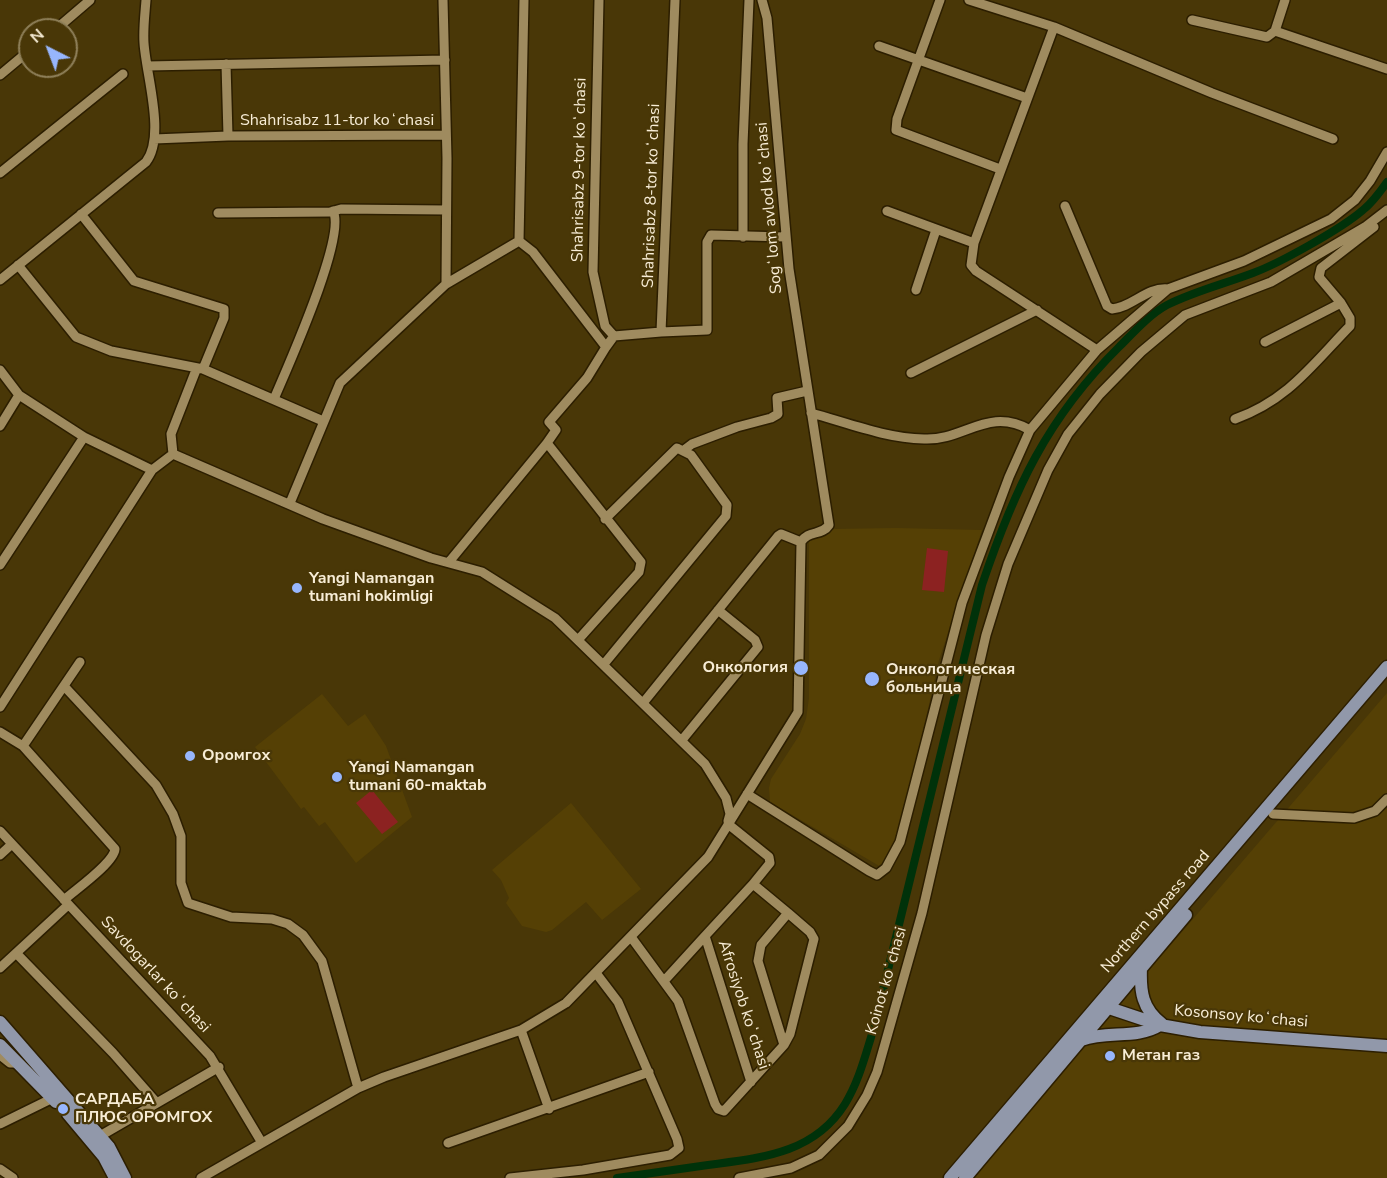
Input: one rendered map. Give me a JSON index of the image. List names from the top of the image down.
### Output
{
  "streets": {
    "main road": ["Northern bypass road", "Kosonsoy koʻchasi"],
    "street": [
      "Shahrisabz 11-tor koʻchasi",
      "Shahrisabz 9-tor koʻchasi",
      "Shahrisabz 8-tor koʻchasi",
      "Sogʻlom avlod koʻchasi",
      "Savdogarlar koʻchasi",
      "Koinot koʻchasi",
      "Afrosiyob koʻchasi"
    ]
  },
  "crossings": [
    ["Northern bypass road", "Kosonsoy koʻchasi"]
  ],
  "places": [
    "Yangi Namangan tumani hokimligi",
    "Онкология",
    "Онкологическая больница",
    "Оромгох",
    "Yangi Namangan tumani 60-maktab",
    "Метан газ",
    "САРДАБА ПЛЮС ОРОМГОХ"
  ],
  "north": "top left"
}
